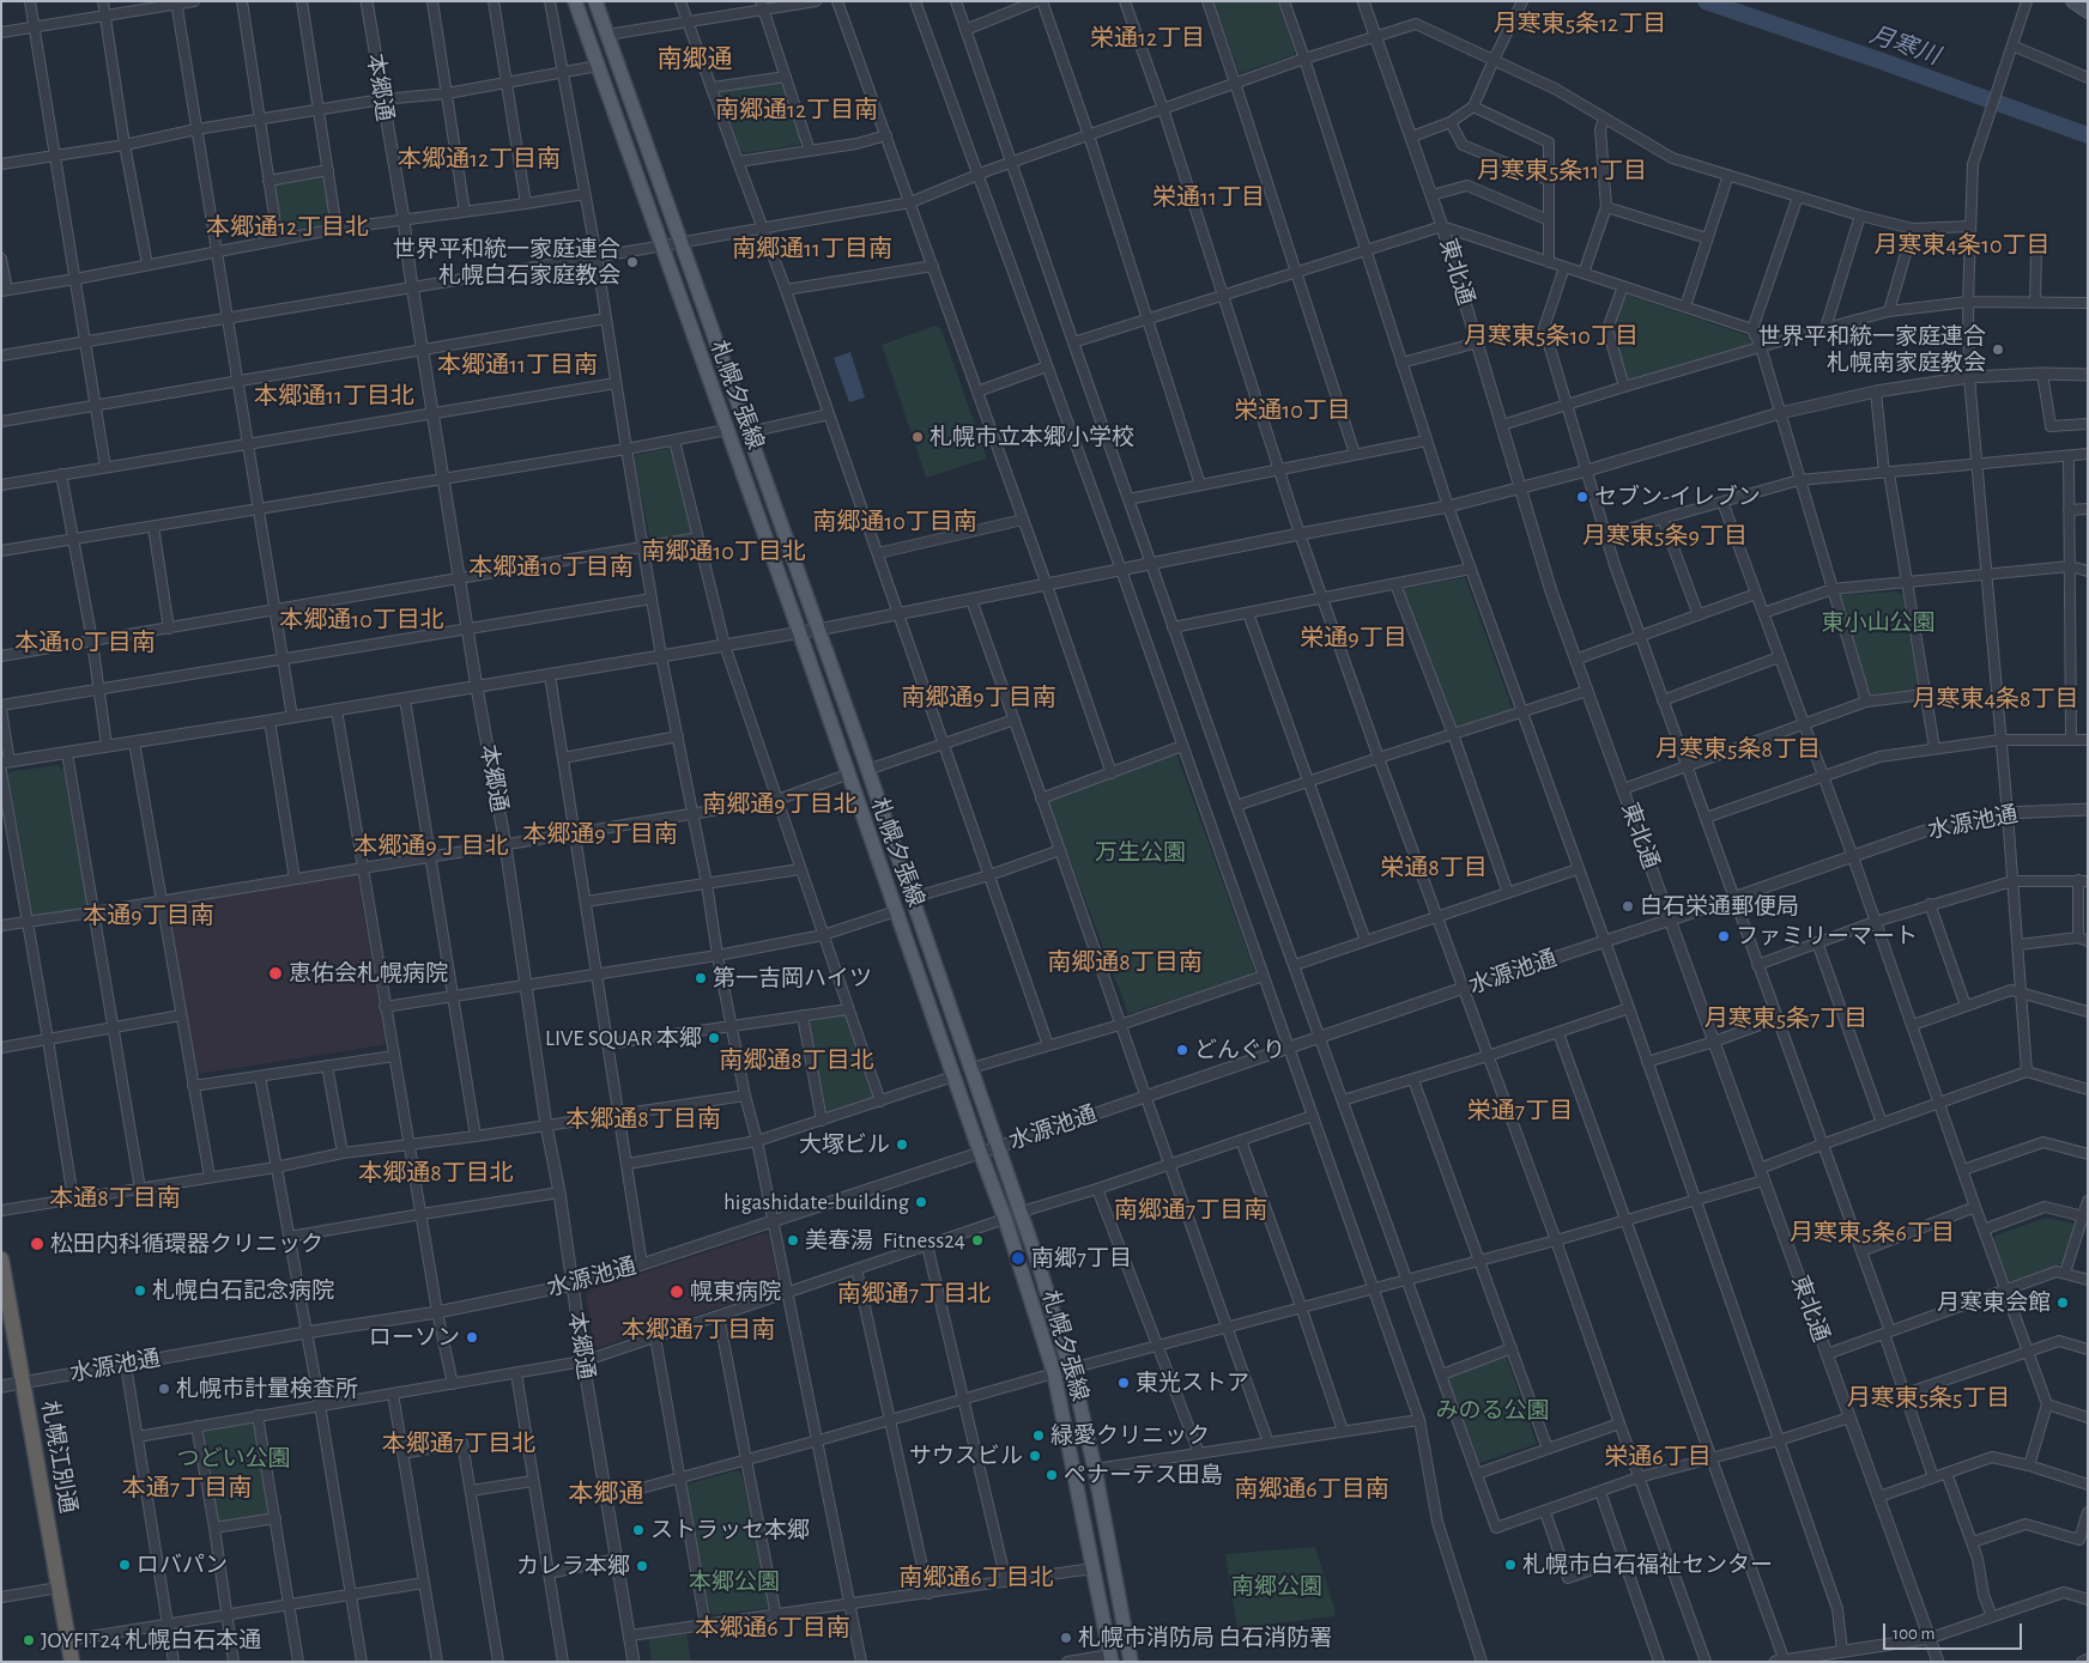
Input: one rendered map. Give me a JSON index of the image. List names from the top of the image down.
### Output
{
  "streets": {
    "highway": ["札幌江別通"],
    "main road": ["札幌夕張線"],
    "street": ["本郷通", "東北通", "水源池通"]
  },
  "crossings": [
    ["本郷通", "水源池通"],
    ["東北通", "水源池通"],
    ["札幌夕張線", "水源池通"],
    ["水源池通", "札幌江別通"]
  ],
  "districts": [
    "月寒東5条12丁目",
    "栄通12丁目",
    "南郷通",
    "南郷通12丁目南",
    "本郷通12丁目南",
    "月寒東5条11丁目",
    "栄通11丁目",
    "本郷通12丁目北",
    "月寒東4条10丁目",
    "南郷通11丁目南",
    "月寒東5条10丁目",
    "本郷通11丁目南",
    "本郷通11丁目北",
    "栄通10丁目",
    "南郷通10丁目南",
    "月寒東5条9丁目",
    "南郷通10丁目北",
    "本郷通10丁目南",
    "本郷通10丁目北",
    "栄通9丁目",
    "本通10丁目南",
    "南郷通9丁目南",
    "月寒東4条8丁目",
    "月寒東5条8丁目",
    "南郷通9丁目北",
    "本郷通9丁目南",
    "本郷通9丁目北",
    "栄通8丁目",
    "本通9丁目南",
    "南郷通8丁目南",
    "月寒東5条7丁目",
    "南郷通8丁目北",
    "栄通7丁目",
    "本郷通8丁目南",
    "本郷通8丁目北",
    "本通8丁目南",
    "南郷通7丁目南",
    "月寒東5条6丁目",
    "南郷通7丁目北",
    "本郷通7丁目南",
    "月寒東5条5丁目",
    "本郷通7丁目北",
    "栄通6丁目",
    "本通7丁目南",
    "南郷通6丁目南",
    "本郷通",
    "南郷通6丁目北",
    "本郷通6丁目南"
  ],
  "water": ["月寒川"],
  "parks": [
    "東小山公園",
    "万生公園",
    "みのる公園",
    "つどい公園",
    "本郷公園",
    "南郷公園"
  ],
  "places": [
    "世界平和統一家庭連合 札幌白石家庭教会",
    "世界平和統一家庭連合 札幌南家庭教会",
    "札幌市立本郷小学校",
    "セブン-イレブン",
    "白石栄通郵便局",
    "ファミリーマート",
    "恵佑会札幌病院",
    "第一吉岡ハイツ",
    "LIVE SQUAR 本郷",
    "どんぐり",
    "大塚ビル",
    "higashidate-building",
    "美春湯",
    "Fitness24",
    "松田内科循環器クリニック",
    "南郷7丁目",
    "札幌白石記念病院",
    "幌東病院",
    "月寒東会館",
    "ローソン",
    "東光ストア",
    "札幌市計量検査所",
    "緑愛クリニック",
    "サウスビル",
    "ペナーテス田島",
    "ストラッセ本郷",
    "ロバパン",
    "札幌市白石福祉センター",
    "カレラ本郷",
    "札幌市消防局 白石消防署",
    "JOYFIT24 札幌白石本通"
  ],
  "scale_bar": "100 m"
}
